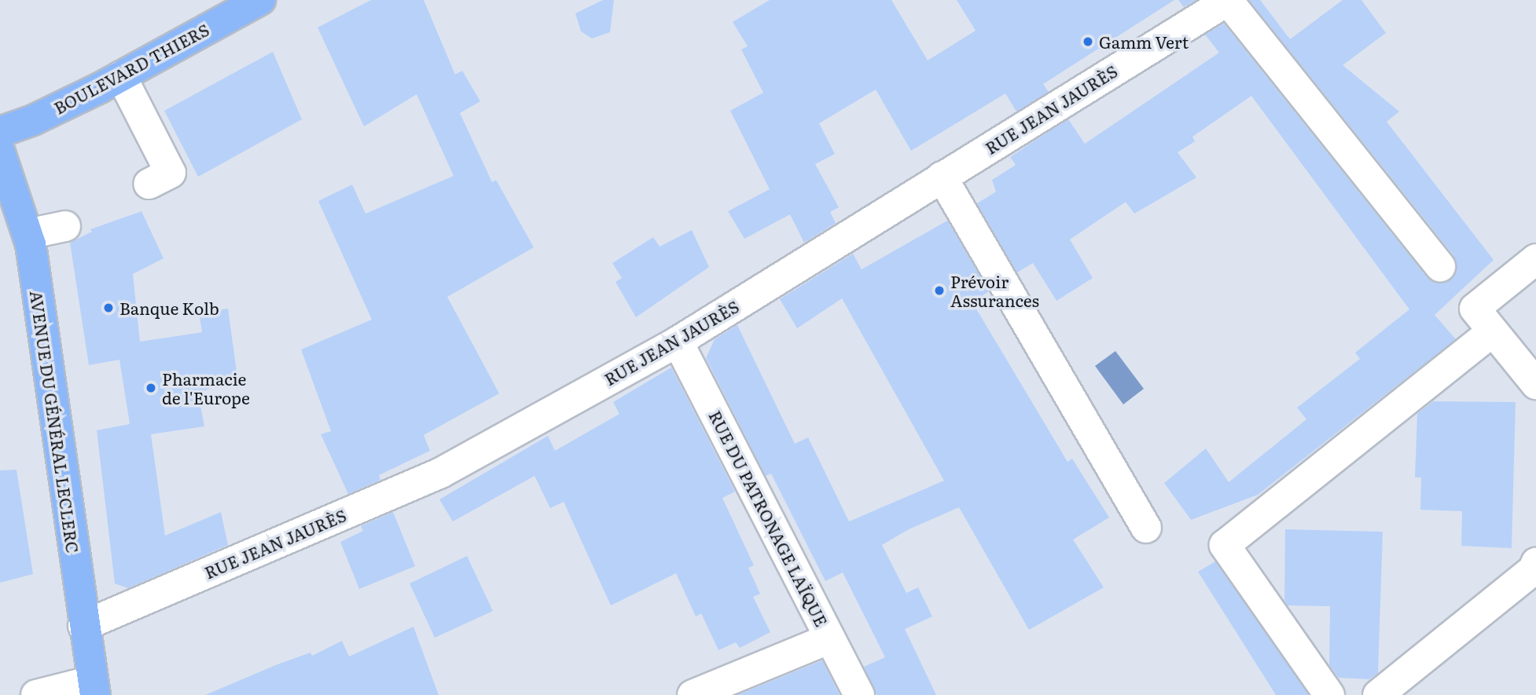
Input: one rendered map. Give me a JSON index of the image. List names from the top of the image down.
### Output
{
  "streets": {
    "main road": ["BOULEVARD THIERS", "AVENUE DU GÉNÉRAL LECLERC"],
    "street": ["RUE JEAN JAURÈS", "RUE DU PATRONAGE LAÏQUE"]
  },
  "crossings": [
    ["RUE JEAN JAURÈS", "AVENUE DU GÉNÉRAL LECLERC"],
    ["RUE JEAN JAURÈS", "RUE DU PATRONAGE LAÏQUE"]
  ],
  "places": [
    "Gamm Vert",
    "Prévoir Assurances",
    "Banque Kolb",
    "Pharmacie de l'Europe"
  ]
}
